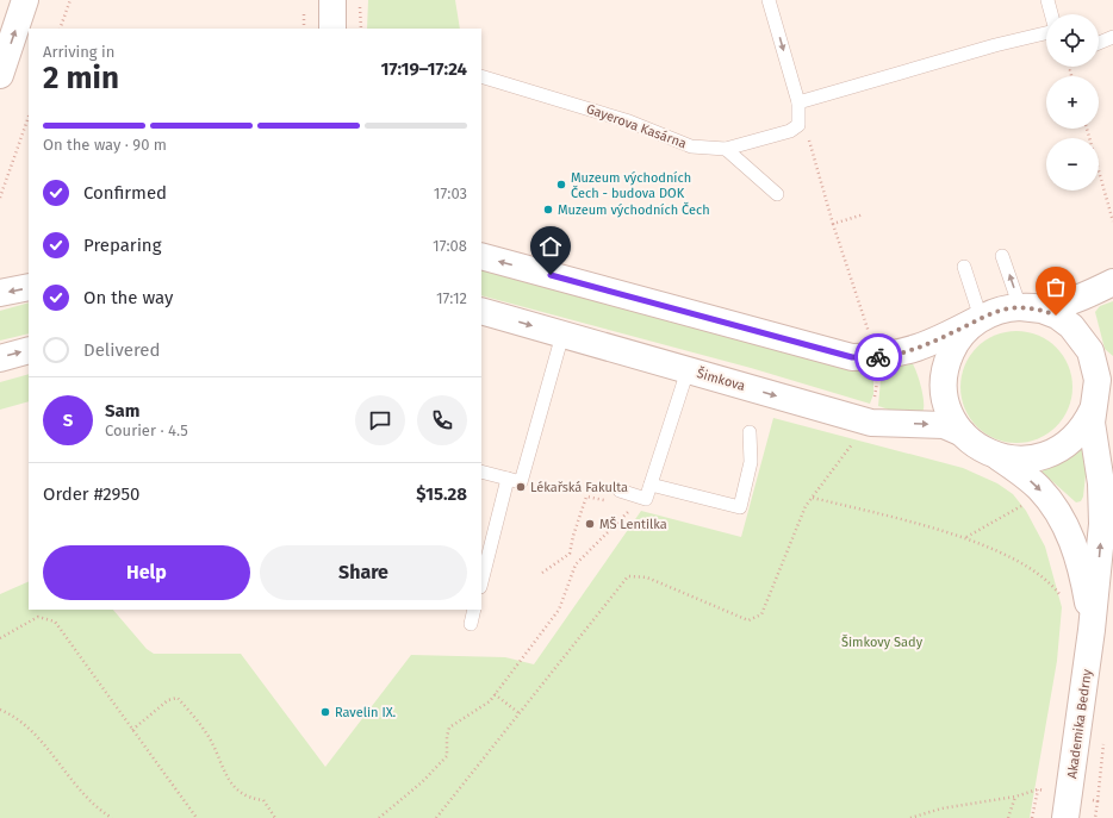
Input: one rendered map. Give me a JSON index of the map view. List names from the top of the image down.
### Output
{
  "streets": {
    "street": ["Šimkova", "Akademika Bedrny"],
    "lane": ["Gayerova Kasárna"]
  },
  "crossings": [
    ["Šimkova", "Akademika Bedrny"]
  ],
  "parks": ["Šimkovy Sady"],
  "places": [
    "Muzeum východních Čech - budova DOK",
    "Muzeum východních Čech",
    "Lékařská Fakulta",
    "MŠ Lentilka",
    "Ravelin IX."
  ],
  "page": {
    "map_buttons": ["+", "−"],
    "heading": ["2 min", "Arriving in", "17:19–17:24"],
    "panel": [
      "Sam",
      "Courier · 4.5",
      "Order #2950",
      "$15.28"
    ],
    "bar": "On the way · 90 m",
    "list": [
      ["Confirmed", "17:03"],
      ["Preparing", "17:08"],
      ["On the way", "17:12"],
      "Delivered"
    ],
    "round": "S",
    "buttons": ["Help", "Share"]
  }
}
